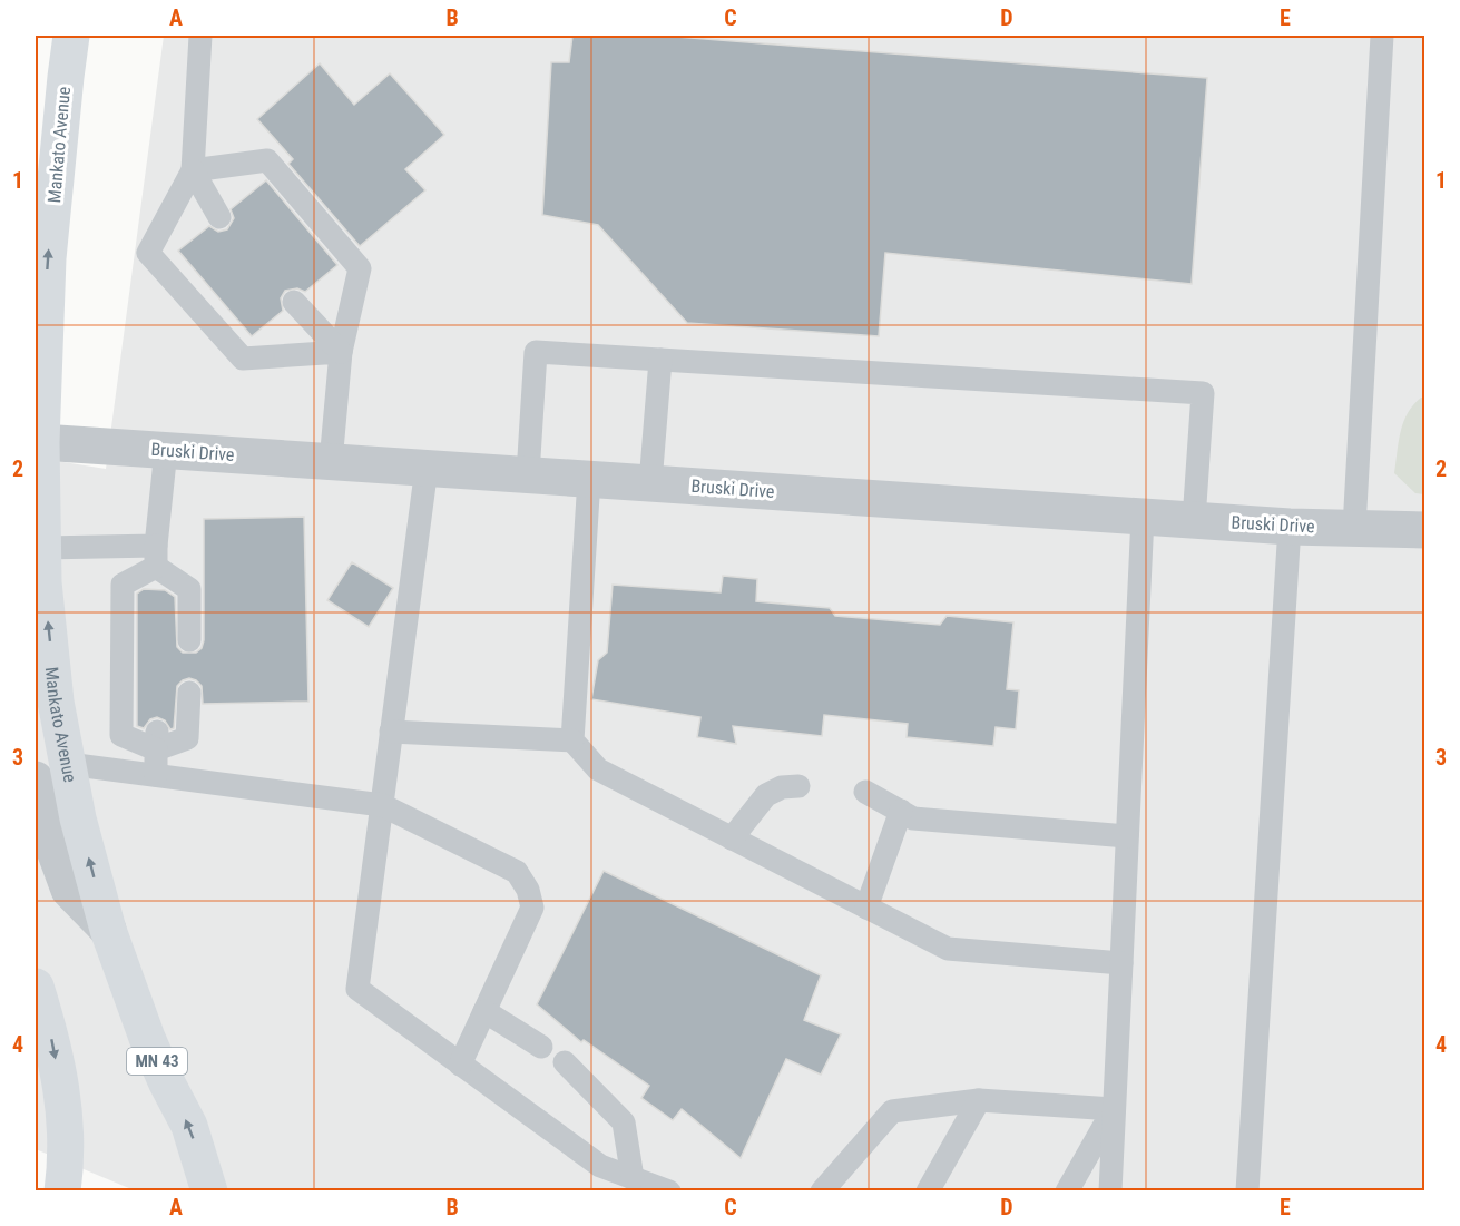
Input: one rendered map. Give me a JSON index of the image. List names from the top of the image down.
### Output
{
  "streets": {
    "main road": ["Mankato Avenue", "MN 43"],
    "street": ["Bruski Drive"]
  },
  "crossings": [
    ["Mankato Avenue", "Bruski Drive"]
  ],
  "one_way": ["Mankato Avenue"],
  "grid": {
    "columns": [
      "A",
      "B",
      "C",
      "D",
      "E"
    ],
    "rows": [
      "1",
      "2",
      "3",
      "4"
    ]
  }
}
